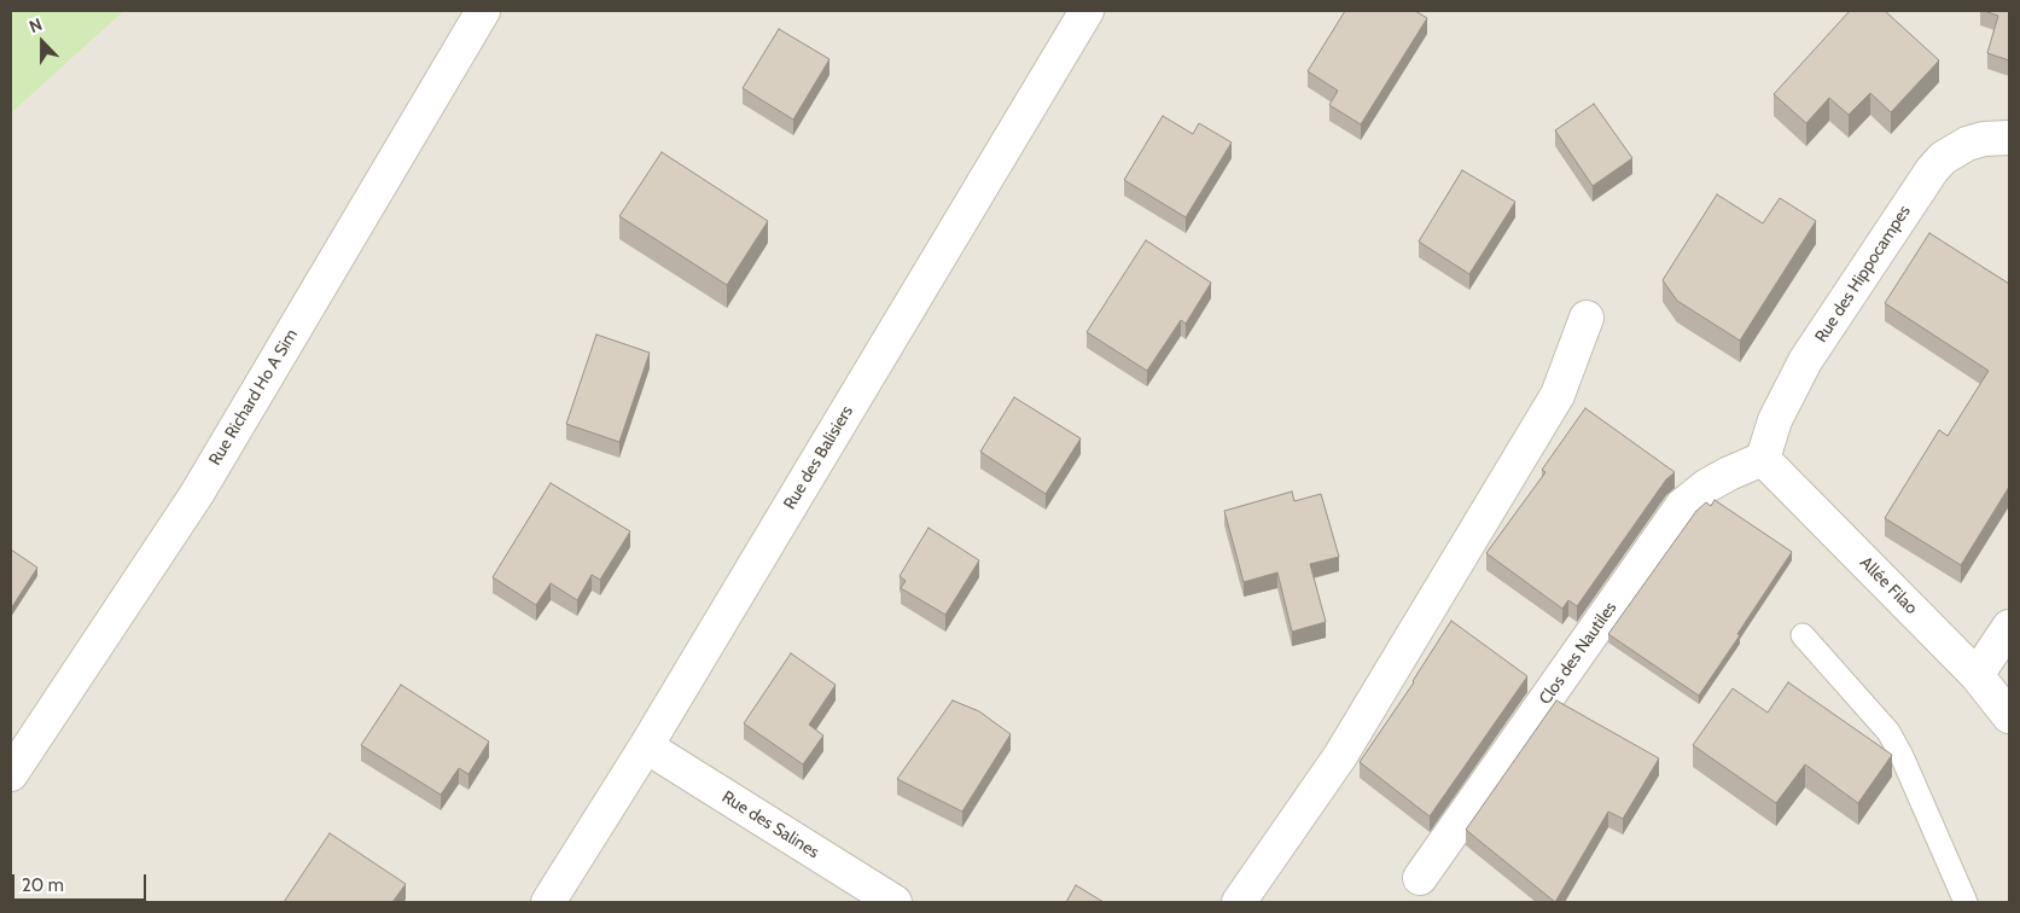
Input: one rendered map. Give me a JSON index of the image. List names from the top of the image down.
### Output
{
  "streets": {
    "street": [
      "Rue des Hippocampes",
      "Rue Richard Ho A Sim",
      "Rue des Balisiers",
      "Allée Filao",
      "Clos des Nautiles",
      "Rue des Salines"
    ]
  },
  "crossings": [
    ["Rue des Hippocampes", "Allée Filao"],
    ["Rue des Hippocampes", "Clos des Nautiles"],
    ["Rue des Balisiers", "Rue des Salines"],
    ["Allée Filao", "Clos des Nautiles"]
  ],
  "scale_bar": "20 m",
  "north": "top"
}
